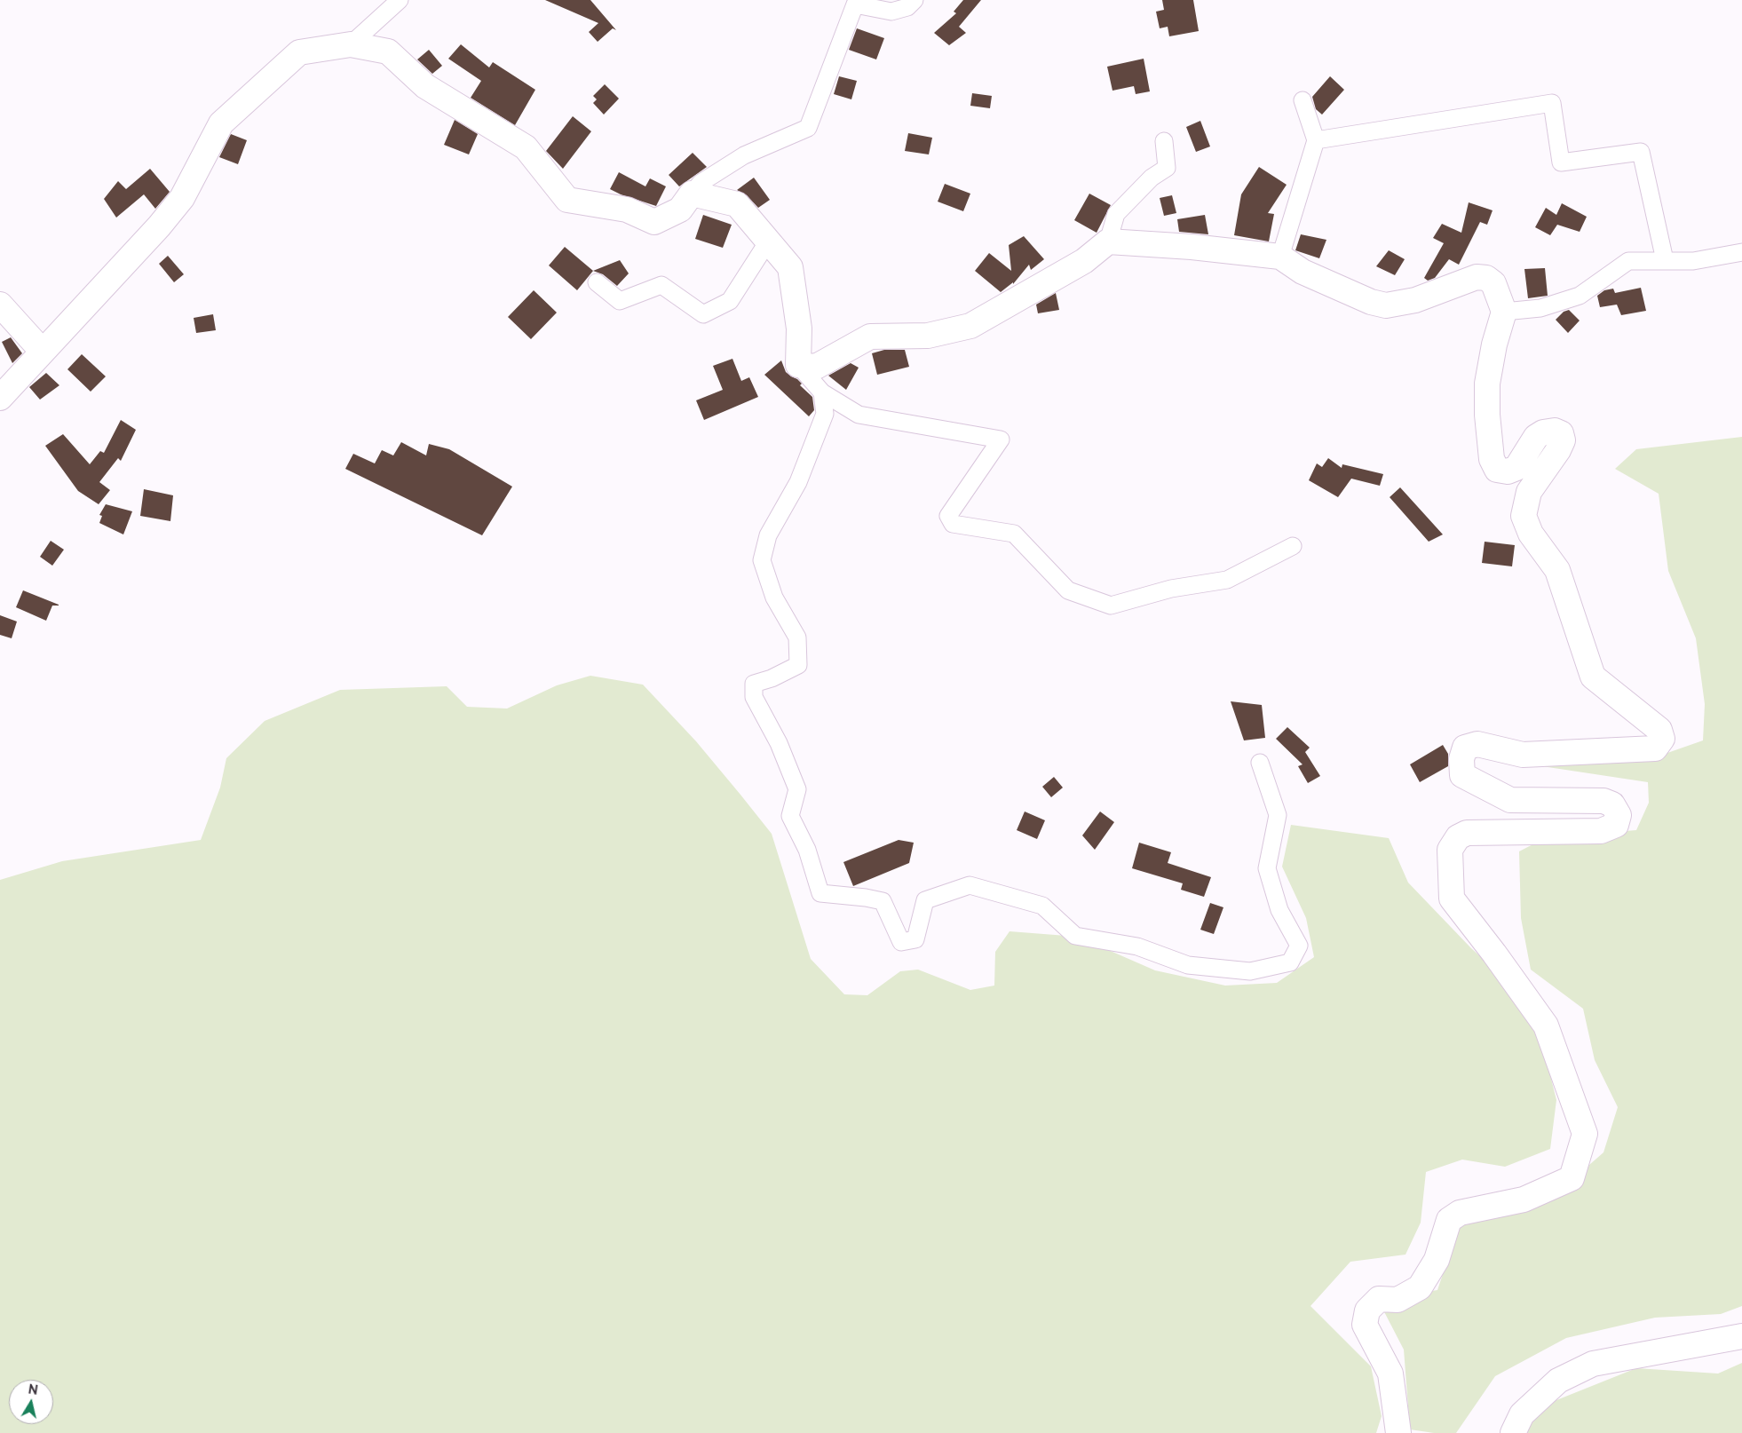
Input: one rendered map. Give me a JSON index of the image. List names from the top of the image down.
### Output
{
  "north": "top"
}
